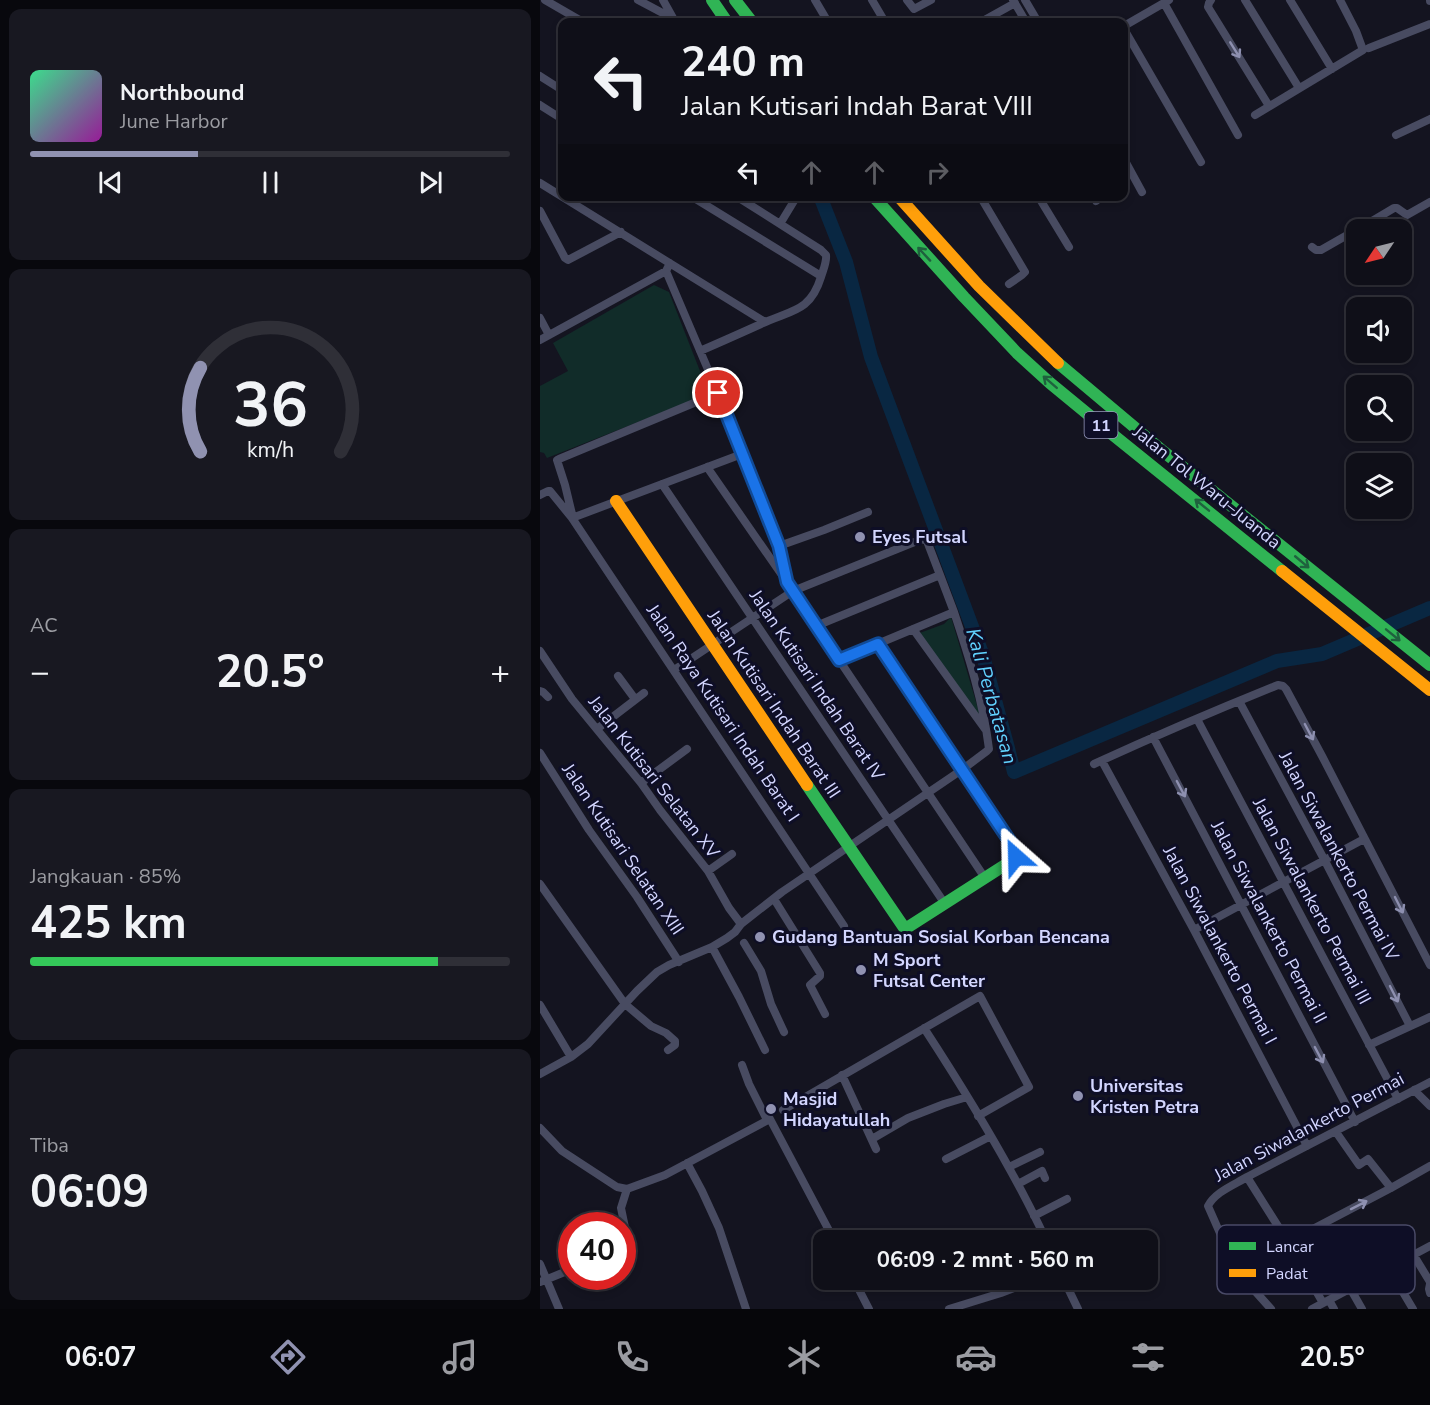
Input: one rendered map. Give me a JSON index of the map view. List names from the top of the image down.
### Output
{
  "streets": {
    "main road": ["11", "Jalan Tol Waru–Juanda", "Jalan Kutisari Indah Barat III"],
    "street": [
      "Jalan Kutisari Indah Barat IV",
      "Jalan Raya Kutisari Indah Barat I",
      "Jalan Kutisari Selatan XV",
      "Jalan Kutisari Selatan XIII",
      "Jalan Siwalankerto Permai IV",
      "Jalan Siwalankerto Permai III",
      "Jalan Siwalankerto Permai II",
      "Jalan Siwalankerto Permai I",
      "Jalan Siwalankerto Permai"
    ]
  },
  "crossings": [
    ["Jalan Kutisari Indah Barat IV", "Jalan Kutisari Indah Barat III"],
    ["Jalan Siwalankerto Permai III", "Jalan Siwalankerto Permai"],
    ["Jalan Siwalankerto Permai II", "Jalan Siwalankerto Permai I"],
    ["Jalan Siwalankerto Permai II", "Jalan Siwalankerto Permai"],
    ["Jalan Siwalankerto Permai I", "Jalan Siwalankerto Permai"]
  ],
  "one_way": ["Jalan Siwalankerto Permai II"],
  "water": ["Kali Perbatasan"],
  "places": [
    "Eyes Futsal",
    "Gudang Bantuan Sosial Korban Bencana",
    "M Sport Futsal Center",
    "Universitas Kristen Petra",
    "Masjid Hidayatullah"
  ],
  "legend": ["Lancar", "Padat"],
  "north": "bottom left",
  "page": {
    "turn": ["240 m", "Jalan Kutisari Indah Barat VIII"],
    "song": ["Northbound", "June Harbor"],
    "tile": [
      "AC",
      ["Jangkauan · 85%", "425 km"],
      ["Tiba", "06:09"]
    ],
    "heat": ["−", "20.5°", "+"],
    "limit": "40",
    "trip": "06:09 · 2 mnt · 560 m",
    "tabs": ["06:07", "20.5°"],
    "gauge": ["36", "km/h"]
  }
}
